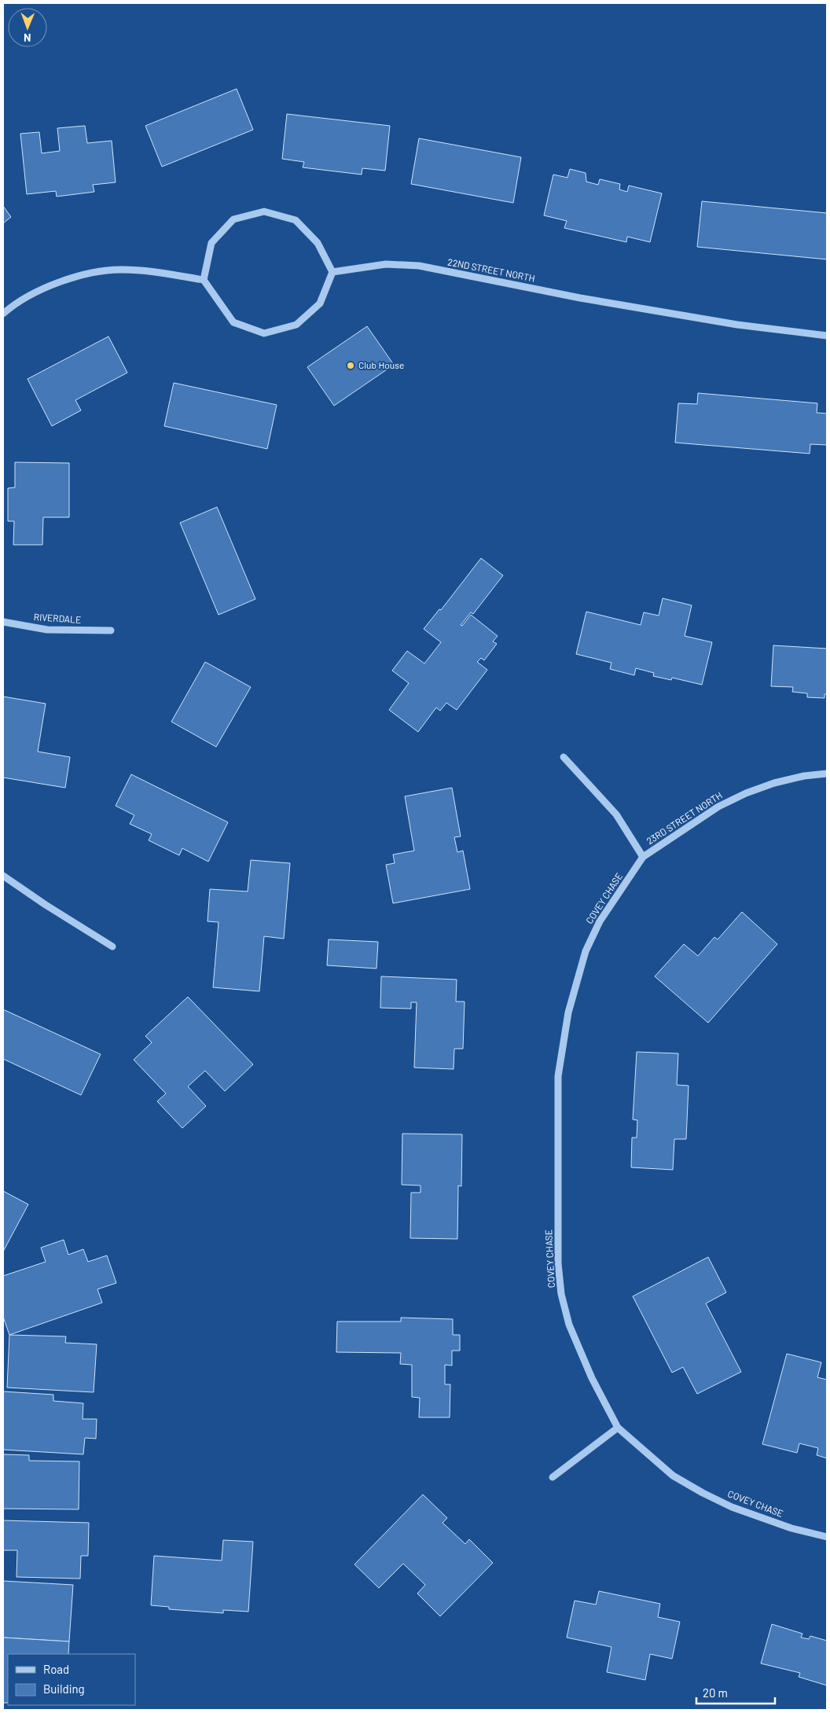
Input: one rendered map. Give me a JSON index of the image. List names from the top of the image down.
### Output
{
  "streets": {
    "street": [
      "22ND STREET NORTH",
      "RIVERDALE",
      "23RD STREET NORTH",
      "COVEY CHASE"
    ]
  },
  "crossings": [
    ["23RD STREET NORTH", "COVEY CHASE"]
  ],
  "places": ["Club House"],
  "legend": ["Road", "Building"],
  "scale_bar": "20 m",
  "north": "bottom"
}
